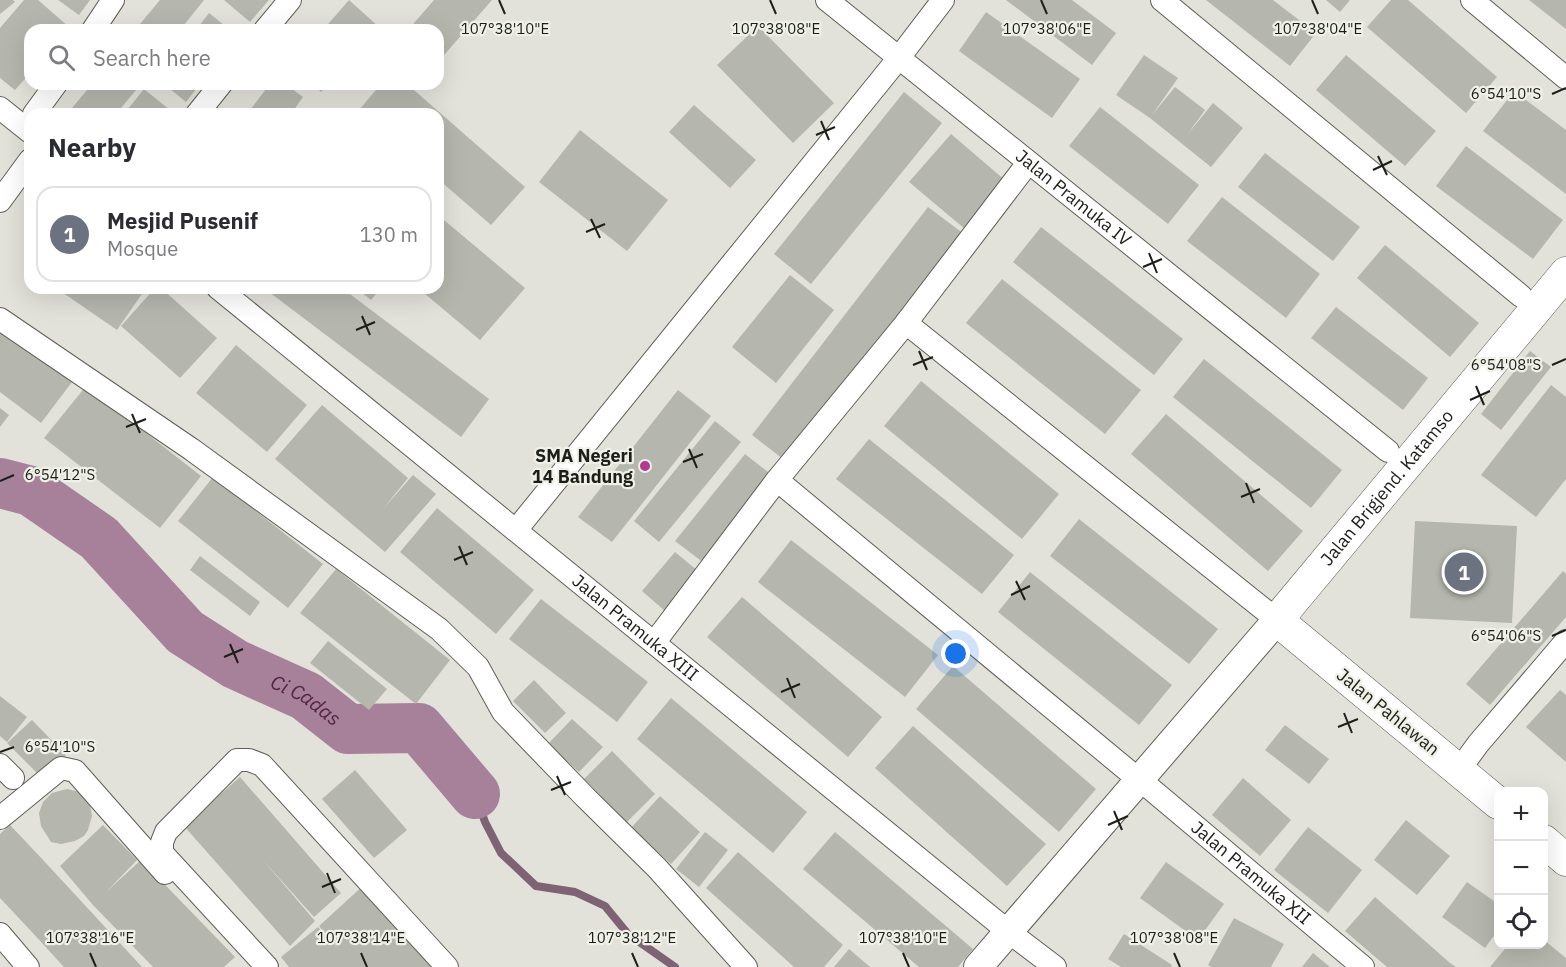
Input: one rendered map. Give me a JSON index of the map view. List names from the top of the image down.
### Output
{
  "streets": {
    "main road": ["Jalan Brigjend. Katamso", "Jalan Pahlawan"],
    "street": ["Jalan Pramuka IV", "Jalan Pramuka XIII", "Jalan Pramuka XII"]
  },
  "crossings": [
    ["Jalan Brigjend. Katamso", "Jalan Pahlawan"]
  ],
  "water": ["Ci Cadas"],
  "places": ["SMA Negeri 14 Bandung"],
  "page": {
    "search": "Search here",
    "heading": "Nearby",
    "list": [
      {
        "mark": "1",
        "name": "Mesjid Pusenif",
        "note": "Mosque",
        "value": "130 m"
      }
    ],
    "pins": "1",
    "map_buttons": ["+", "−"]
  },
  "coordinates": [
    "107°38'10\"E",
    "107°38'08\"E",
    "107°38'06\"E",
    "107°38'04\"E",
    "6°54'10\"S",
    "6°54'08\"S",
    "6°54'12\"S",
    "6°54'06\"S",
    "107°38'16\"E",
    "107°38'14\"E",
    "107°38'12\"E"
  ]
}
